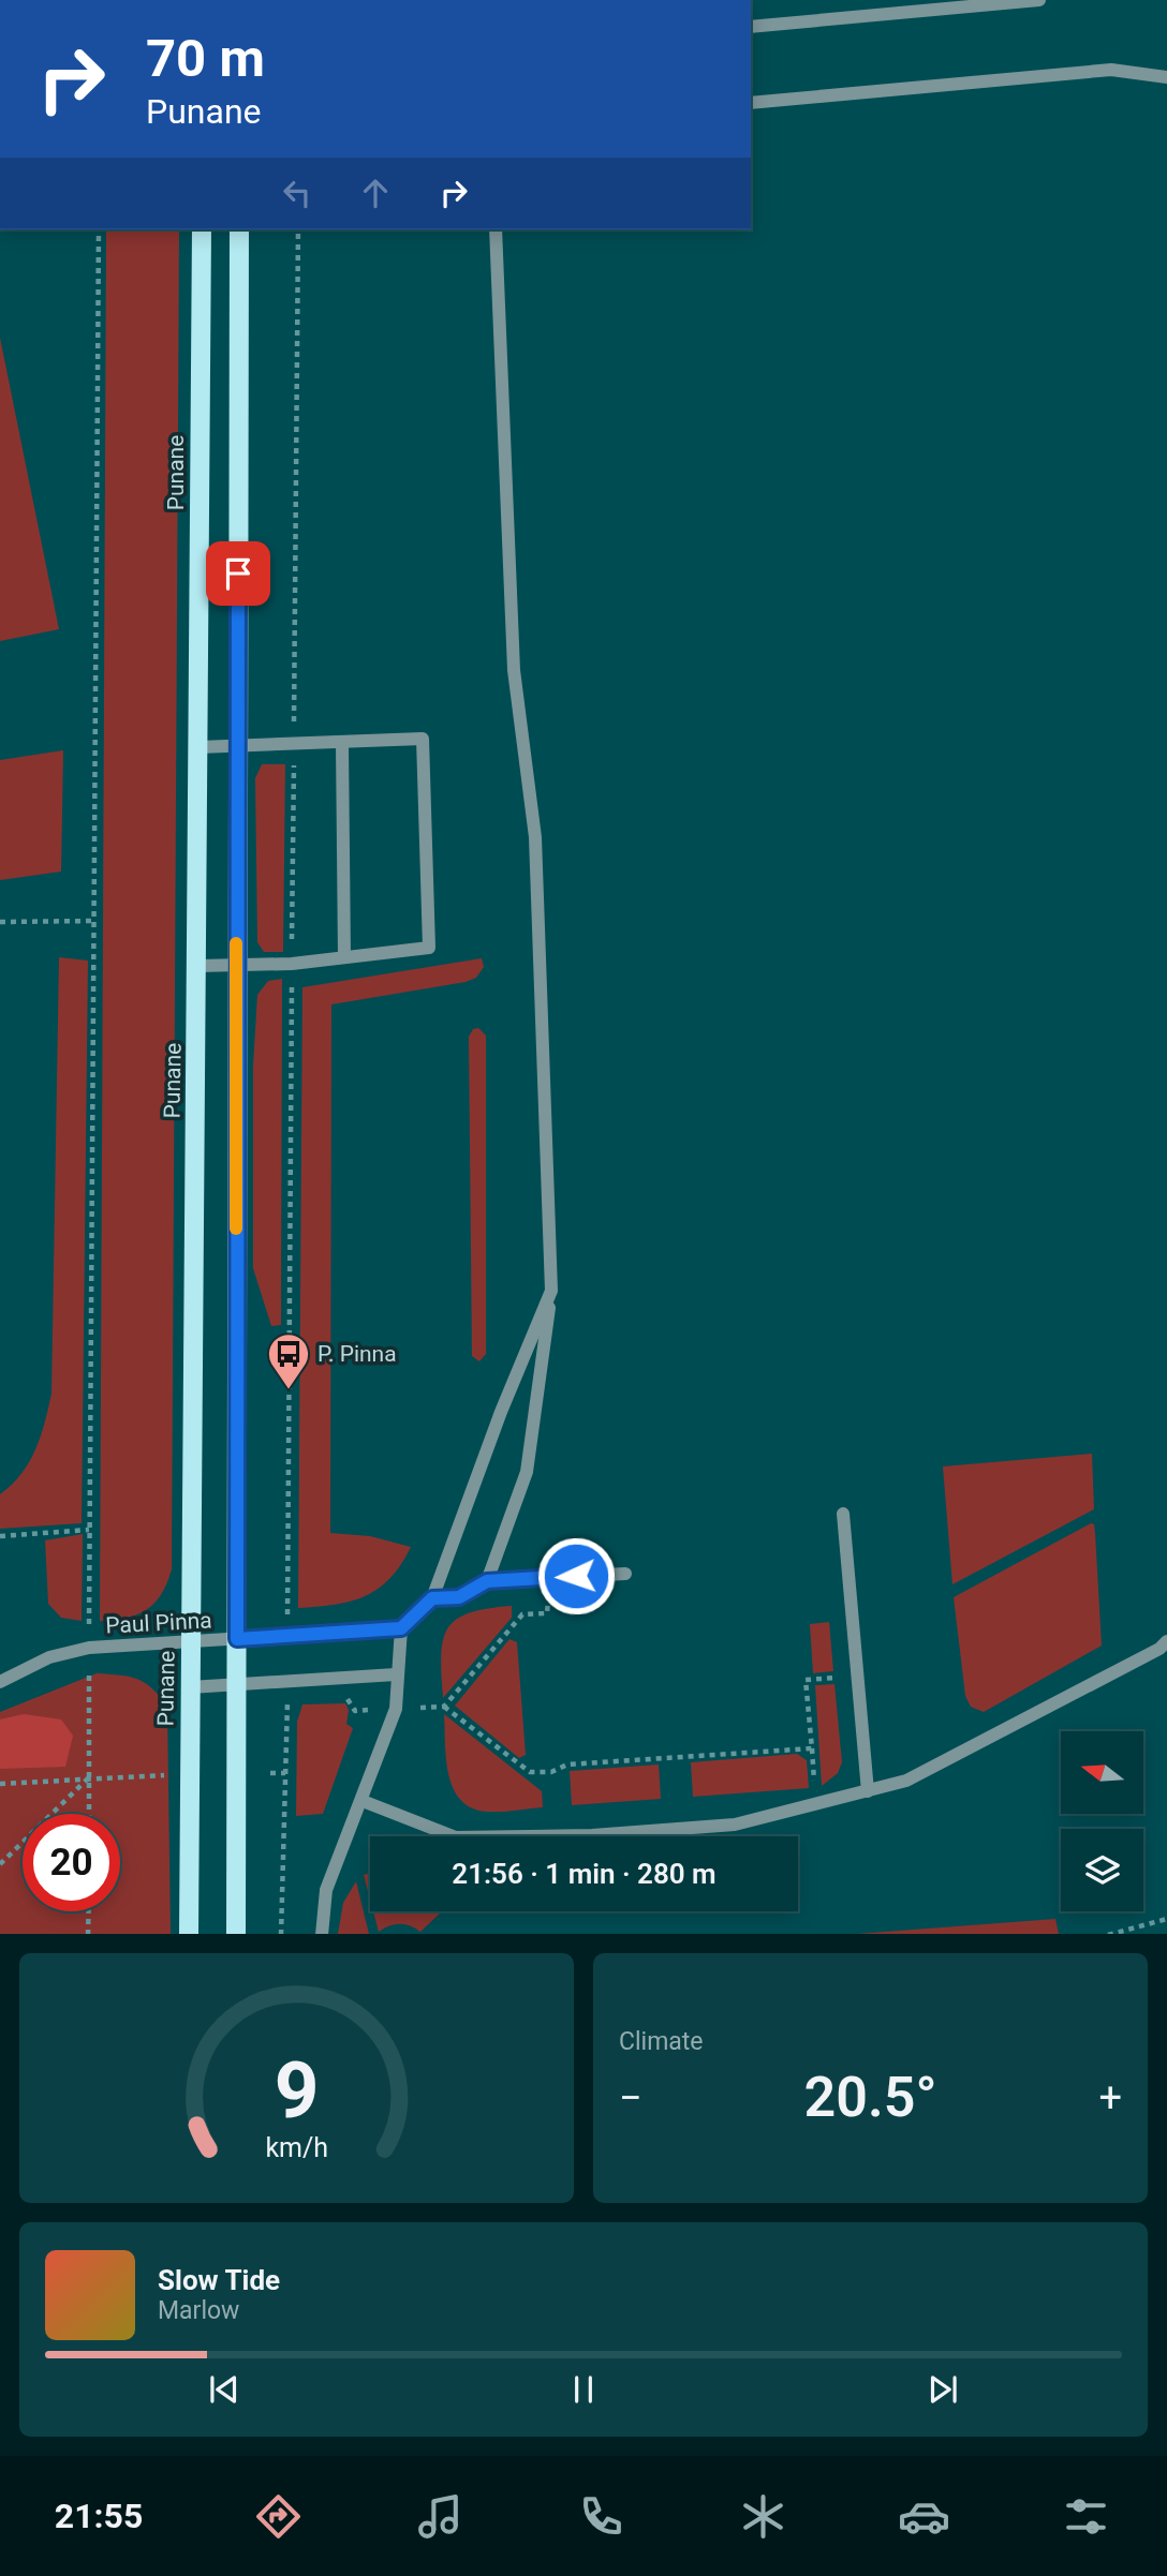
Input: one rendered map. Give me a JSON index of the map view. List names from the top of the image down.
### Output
{
  "streets": {
    "main road": ["Punane"],
    "street": ["Paul Pinna"]
  },
  "crossings": [
    ["Punane", "Paul Pinna"]
  ],
  "places": {
    "bus stop": ["P. Pinna"]
  },
  "north": "left",
  "page": {
    "turn": ["70 m", "Punane"],
    "limit": "20",
    "trip": "21:56 · 1 min · 280 m",
    "tile": "Climate",
    "heat": ["−", "20.5°", "+"],
    "song": ["Slow Tide", "Marlow"],
    "tabs": "21:55",
    "gauge": ["9", "km/h"]
  }
}
